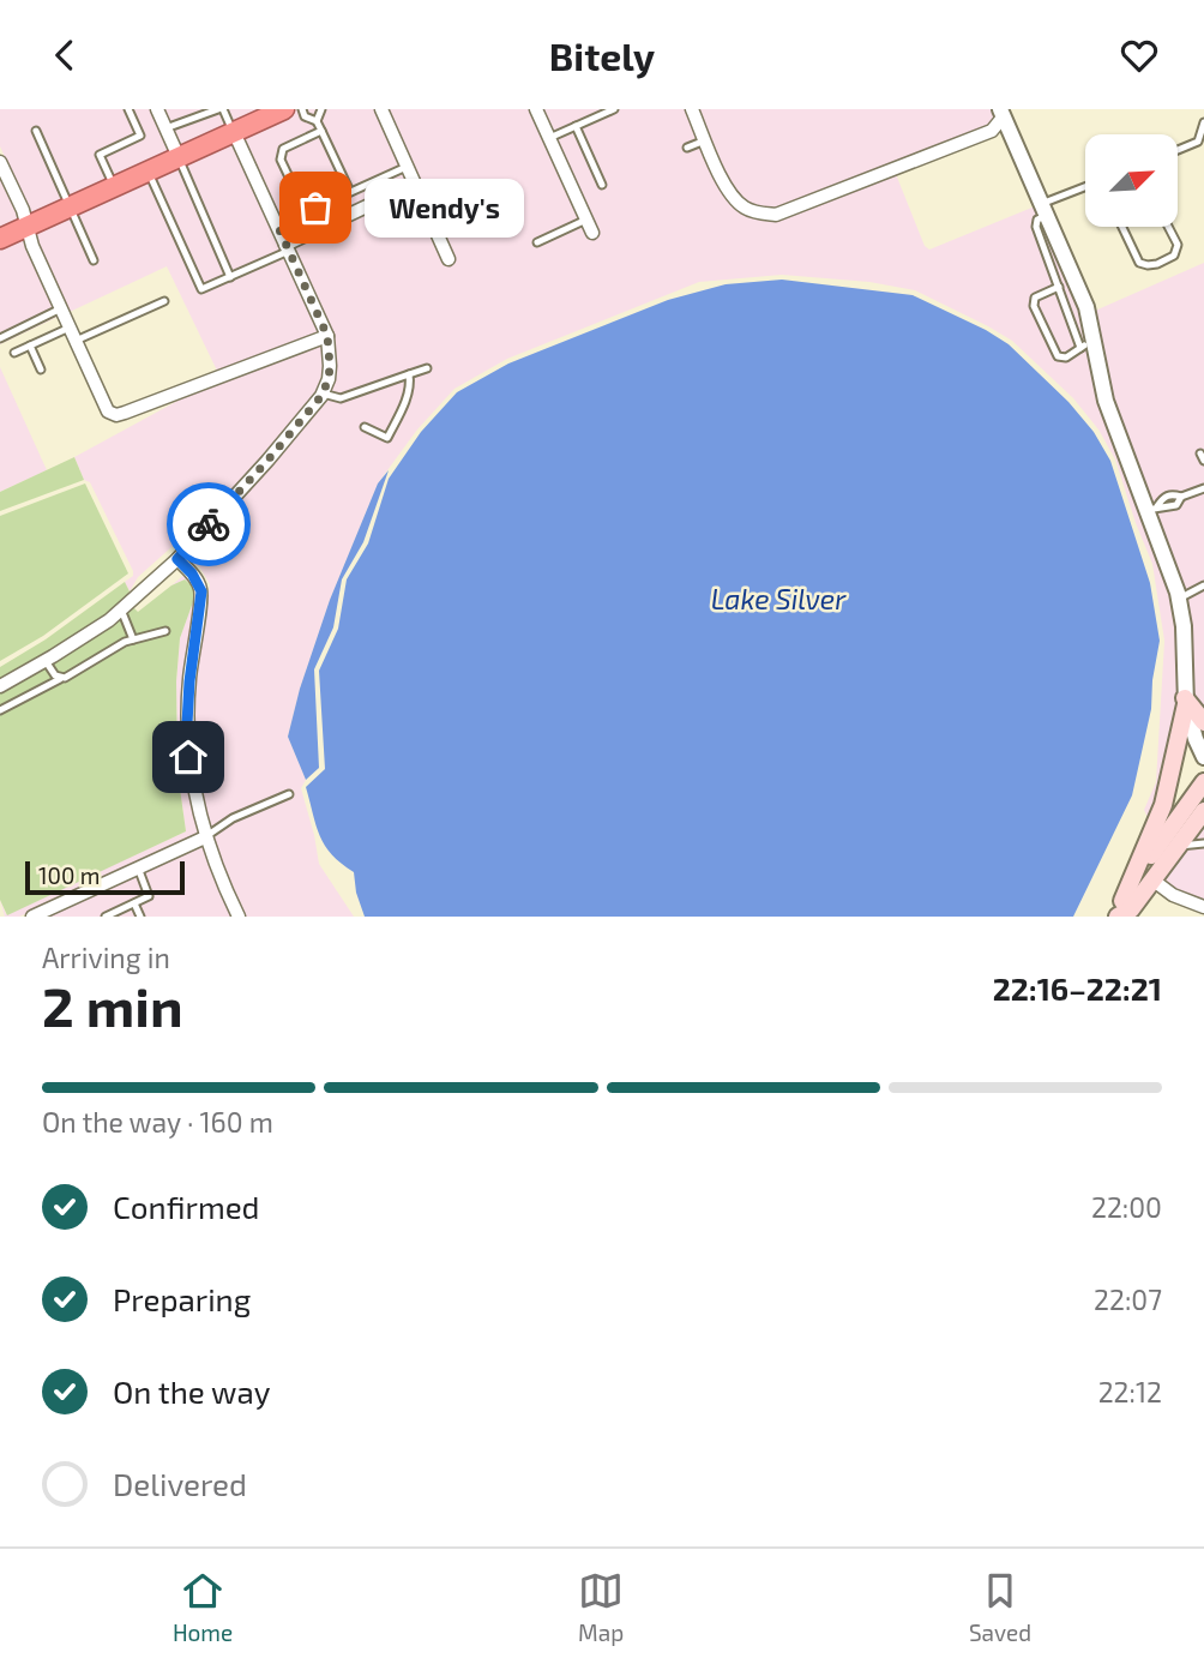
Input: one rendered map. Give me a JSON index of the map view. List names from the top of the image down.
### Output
{
  "water": ["Lake Silver"],
  "places": ["Wendy's"],
  "scale_bar": "100 m",
  "north": "top right",
  "page": {
    "header": "Bitely",
    "bubble": "Wendy's",
    "scale": "100 m",
    "heading": ["2 min", "Arriving in", "22:16–22:21"],
    "bar": "On the way · 160 m",
    "list": [
      ["Confirmed", "22:00"],
      ["Preparing", "22:07"],
      ["On the way", "22:12"],
      "Delivered"
    ],
    "tabs": ["Home", "Map", "Saved"]
  }
}
